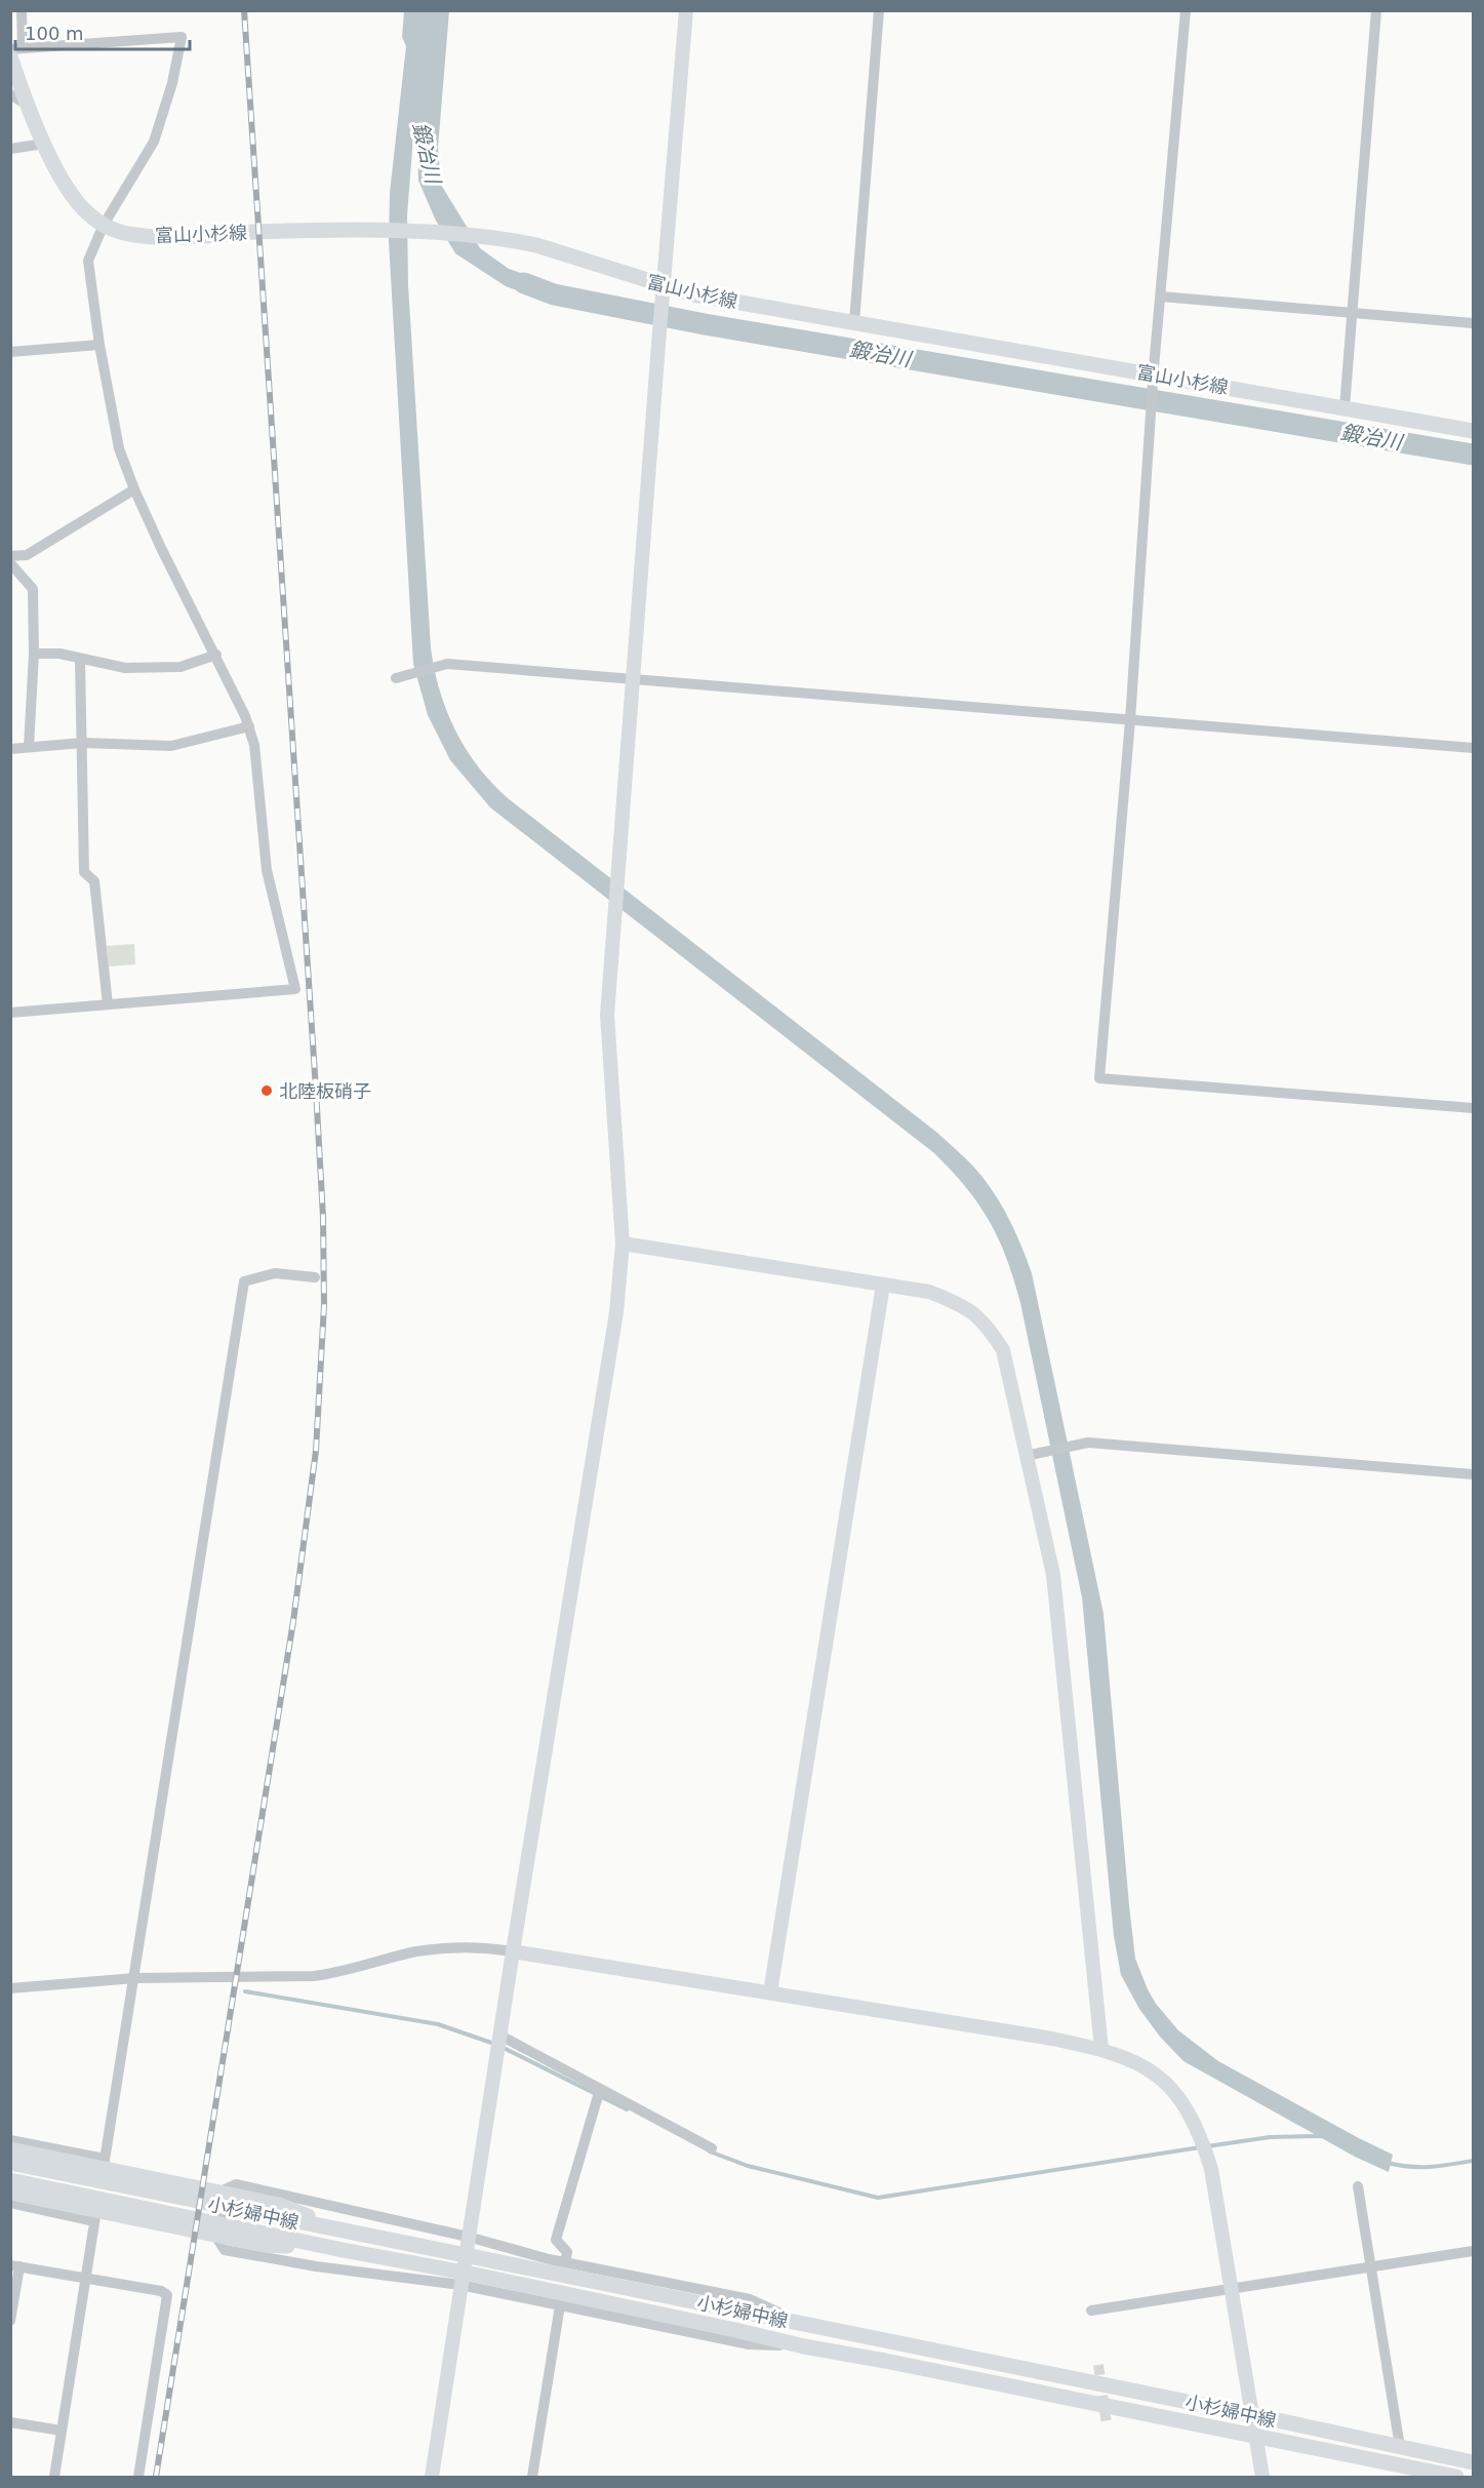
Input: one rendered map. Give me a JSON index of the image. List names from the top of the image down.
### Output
{
  "streets": {
    "main road": ["富山小杉線", "小杉婦中線"]
  },
  "water": ["鍛冶川"],
  "places": ["北陸板硝子"],
  "scale_bar": "100 m"
}
